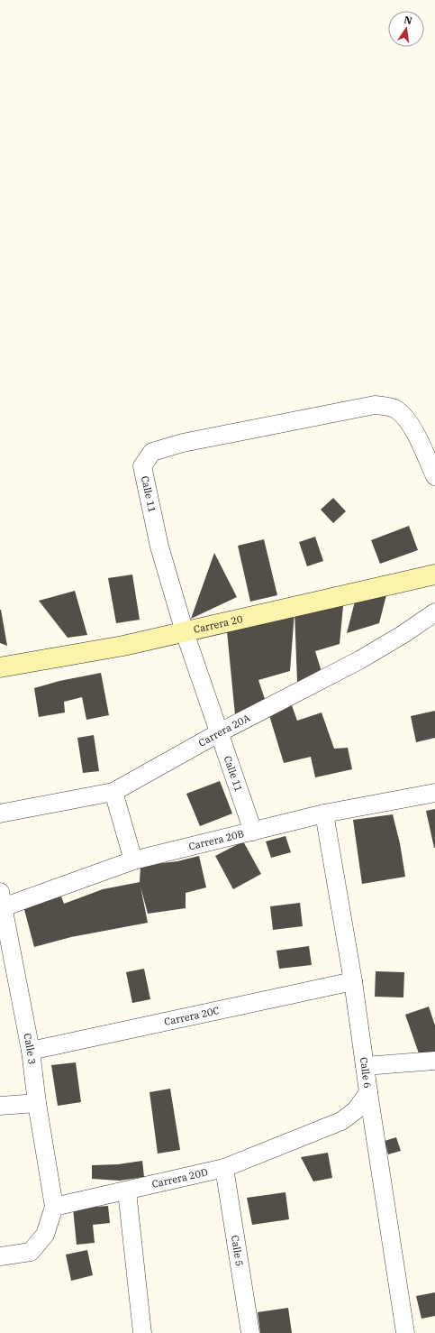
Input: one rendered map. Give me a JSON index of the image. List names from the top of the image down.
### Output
{
  "streets": {
    "street": [
      "Calle 11",
      "Carrera 20",
      "Carrera 20A",
      "Carrera 20B",
      "Carrera 20C",
      "Calle 3",
      "Calle 6",
      "Carrera 20D",
      "Calle 5"
    ]
  },
  "crossings": [
    ["Calle 11", "Carrera 20"],
    ["Calle 11", "Carrera 20A"],
    ["Calle 11", "Carrera 20B"],
    ["Carrera 20B", "Calle 3"],
    ["Carrera 20B", "Calle 6"],
    ["Carrera 20C", "Calle 3"],
    ["Carrera 20C", "Calle 6"],
    ["Calle 3", "Carrera 20D"],
    ["Calle 6", "Carrera 20D"],
    ["Carrera 20D", "Calle 5"]
  ],
  "north": "top"
}
